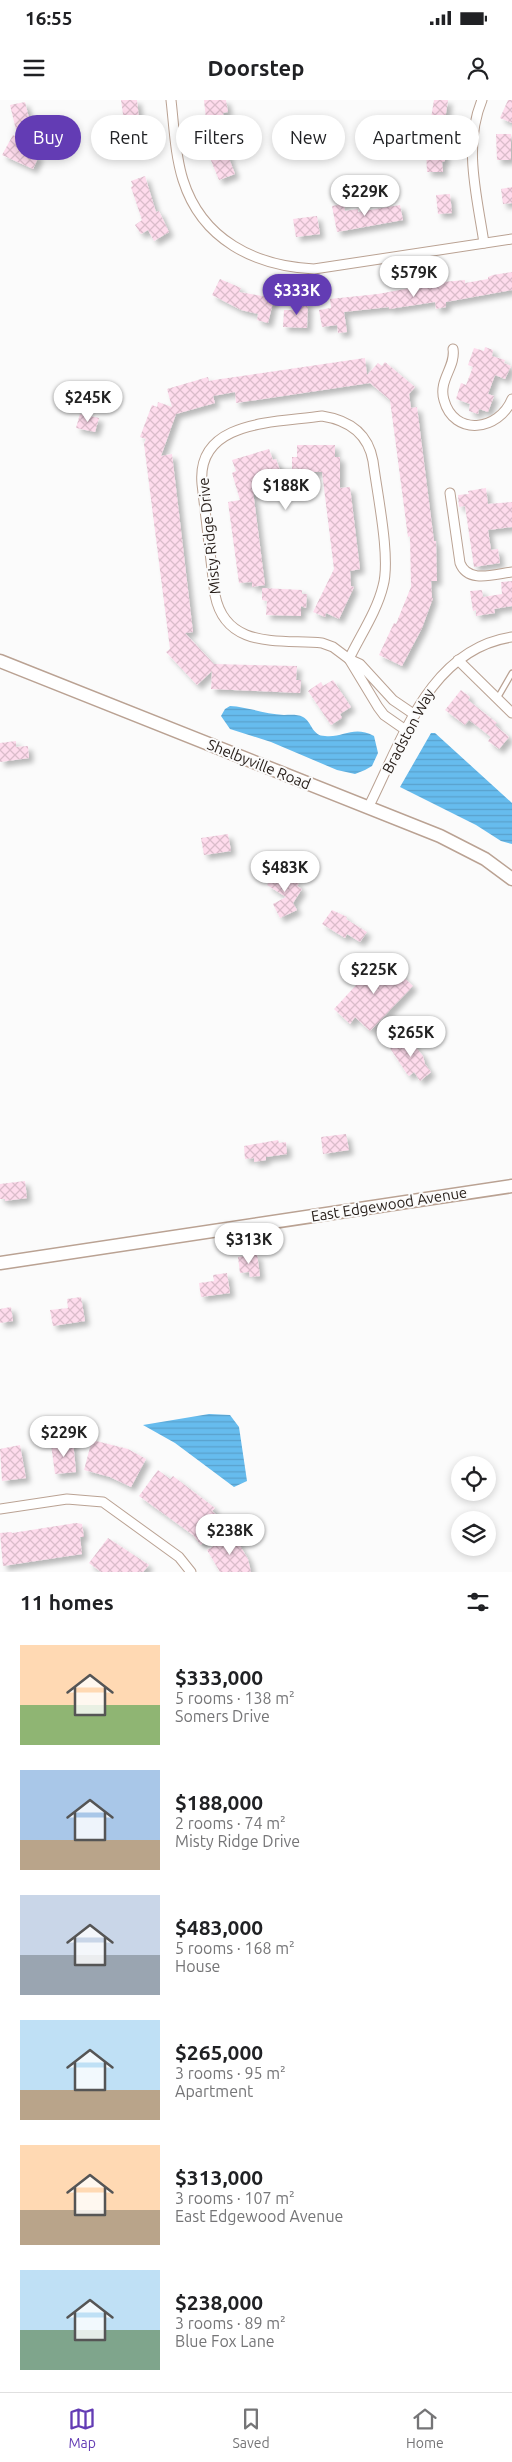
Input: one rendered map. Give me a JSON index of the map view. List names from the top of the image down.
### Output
{
  "streets": {
    "main road": ["Shelbyville Road", "East Edgewood Avenue"],
    "street": ["Misty Ridge Drive", "Bradston Way"]
  },
  "crossings": [
    ["Misty Ridge Drive", "Bradston Way"],
    ["Bradston Way", "Shelbyville Road"]
  ],
  "page": {
    "status": "16:55",
    "header": "Doorstep",
    "chip": [
      "Buy",
      "Rent",
      "Filters",
      "New",
      "Apartment"
    ],
    "price": [
      "$229K",
      "$579K",
      "$333K",
      "$245K",
      "$188K",
      "$483K",
      "$225K",
      "$265K",
      "$313K",
      "$229K",
      "$238K"
    ],
    "heading": "11 homes",
    "list": [
      {
        "name": "$333,000",
        "note": "5 rooms · 138 m² · Somers Drive"
      },
      {
        "name": "$188,000",
        "note": "2 rooms · 74 m² · Misty Ridge Drive"
      },
      {
        "name": "$483,000",
        "note": "5 rooms · 168 m² · House"
      },
      {
        "name": "$265,000",
        "note": "3 rooms · 95 m² · Apartment"
      },
      {
        "name": "$313,000",
        "note": "3 rooms · 107 m² · East Edgewood Avenue"
      },
      {
        "name": "$238,000",
        "note": "3 rooms · 89 m² · Blue Fox Lane"
      }
    ],
    "tabs": ["Map", "Saved", "Home"]
  }
}
